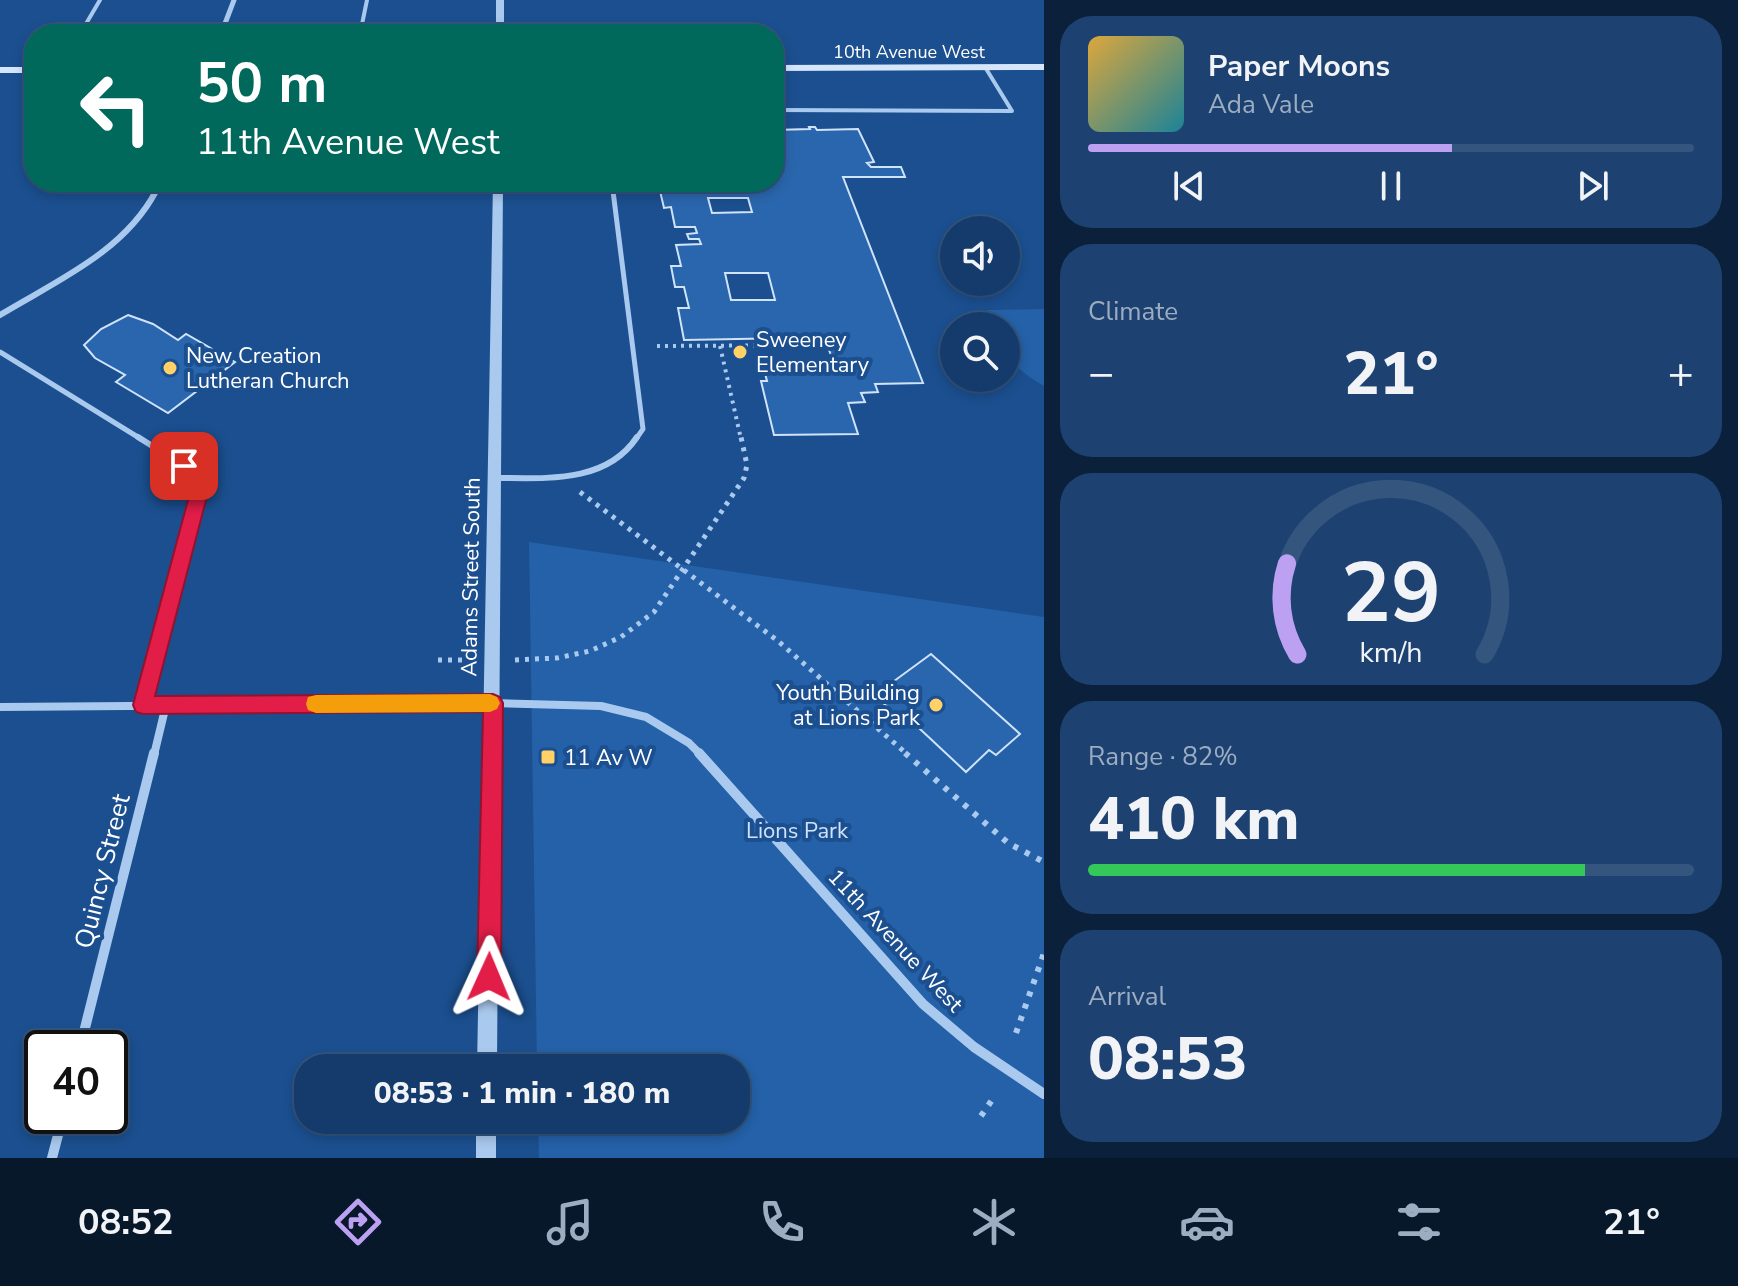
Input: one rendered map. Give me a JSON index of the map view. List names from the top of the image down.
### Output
{
  "streets": {
    "main road": ["10th Avenue West"],
    "street": ["Adams Street South", "Quincy Street", "11th Avenue West"]
  },
  "crossings": [
    ["Adams Street South", "11th Avenue West"],
    ["Quincy Street", "11th Avenue West"]
  ],
  "parks": ["Lions Park"],
  "places": {
    "other": ["Sweeney Elementary", "New Creation Lutheran Church", "Youth Building at Lions Park"],
    "transit": ["11 Av W"]
  },
  "page": {
    "turn": ["50 m", "11th Avenue West"],
    "song": ["Paper Moons", "Ada Vale"],
    "tile": [
      "Climate",
      ["Range · 82%", "410 km"],
      ["Arrival", "08:53"]
    ],
    "heat": ["−", "21°", "+"],
    "limit": "40",
    "trip": "08:53 · 1 min · 180 m",
    "tabs": ["08:52", "21°"],
    "gauge": ["29", "km/h"]
  }
}
